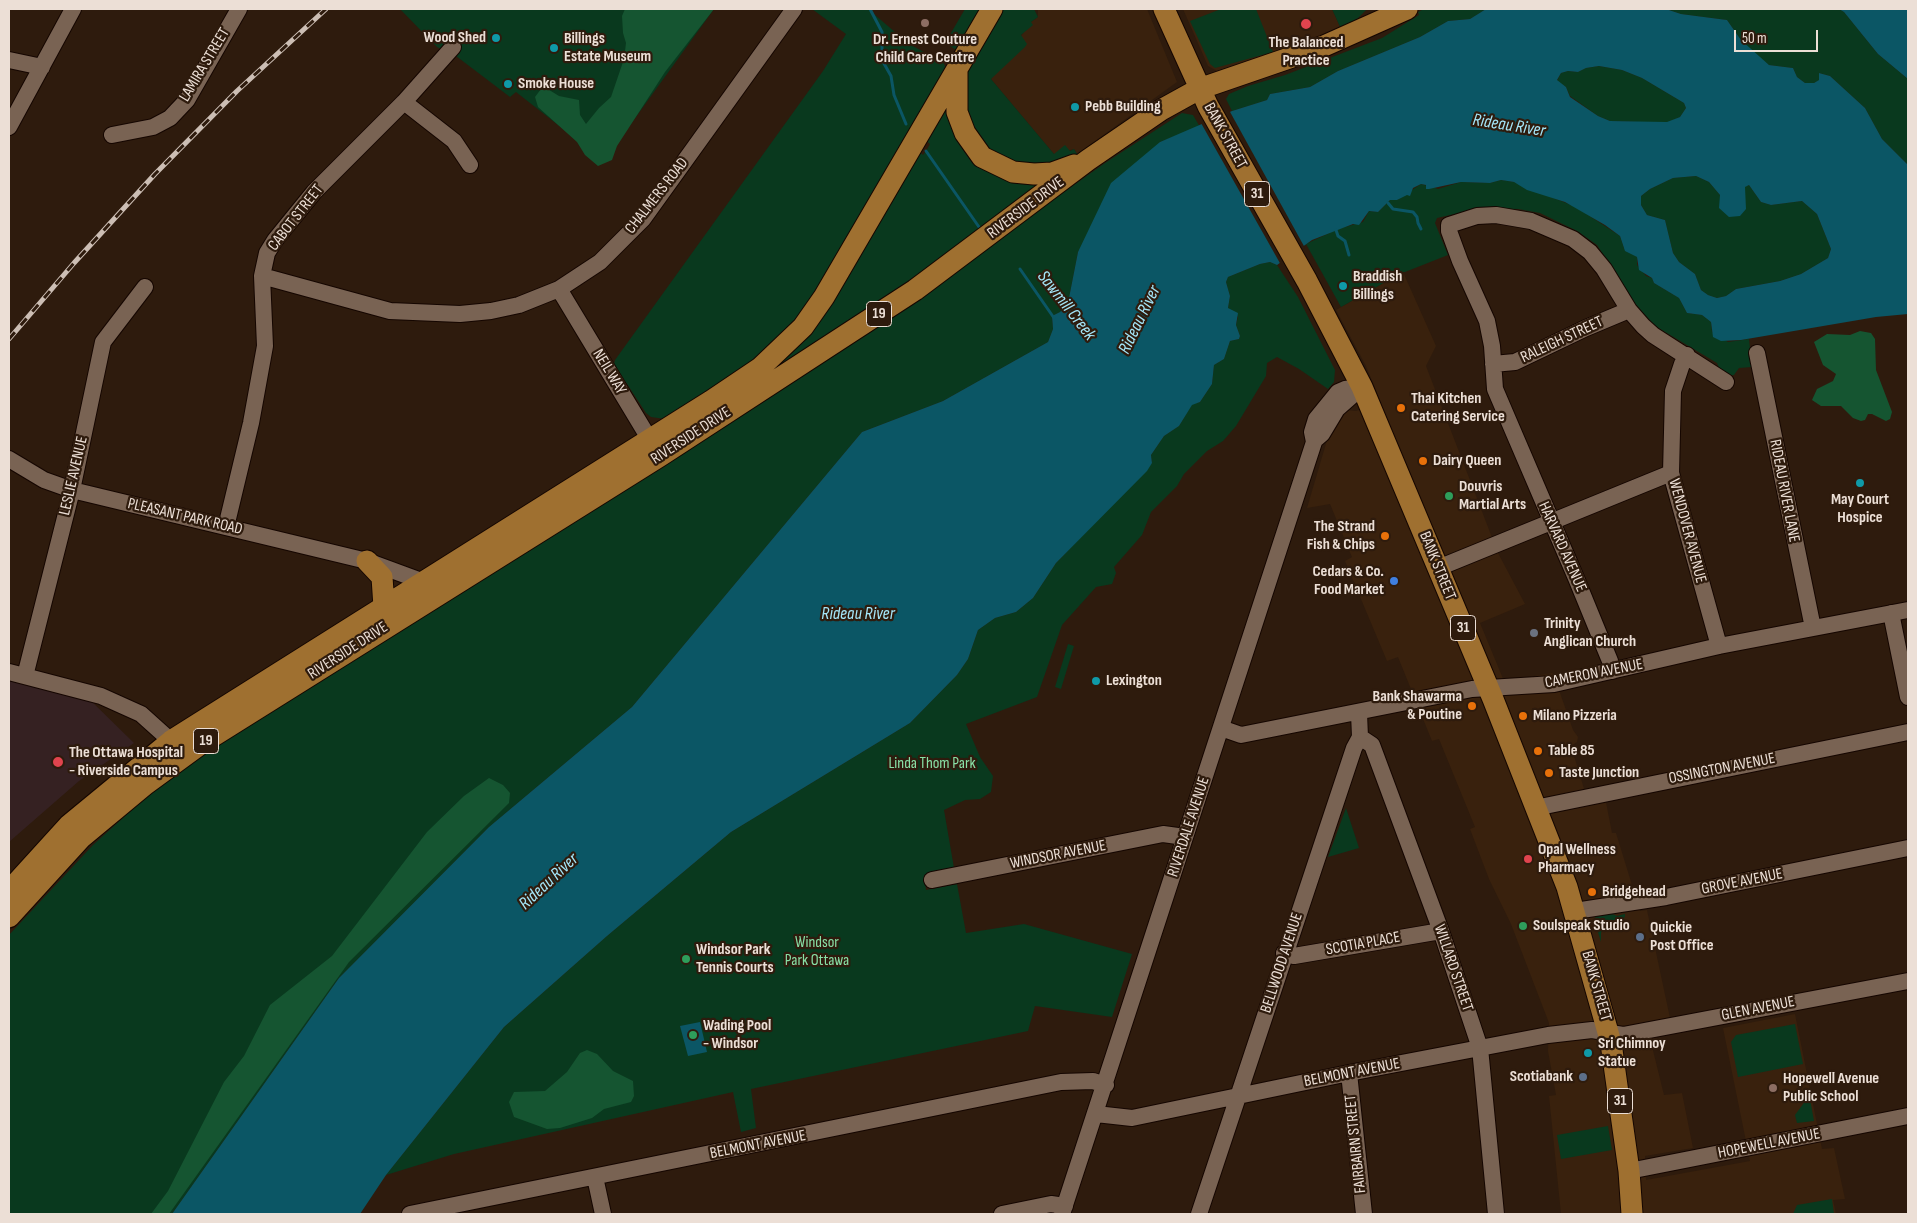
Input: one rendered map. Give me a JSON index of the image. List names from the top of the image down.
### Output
{
  "streets": {
    "main road": [
      "BANK STREET",
      "31",
      "RIVERSIDE DRIVE",
      "19"
    ],
    "street": [
      "LAMIRA STREET",
      "CHALMERS ROAD",
      "CABOT STREET",
      "RALEIGH STREET",
      "NEIL WAY",
      "LESLIE AVENUE",
      "RIDEAU RIVER LANE",
      "PLEASANT PARK ROAD",
      "WENDOVER AVENUE",
      "HARVARD AVENUE",
      "CAMERON AVENUE",
      "OSSINGTON AVENUE",
      "RIVERDALE AVENUE",
      "WINDSOR AVENUE",
      "GROVE AVENUE",
      "SCOTIA PLACE",
      "BELLWOOD AVENUE",
      "WILLARD STREET",
      "GLEN AVENUE",
      "BELMONT AVENUE",
      "FAIRBAIRN STREET",
      "HOPEWELL AVENUE"
    ]
  },
  "crossings": [
    ["BANK STREET", "RIVERSIDE DRIVE"],
    ["BANK STREET", "CAMERON AVENUE"],
    ["BANK STREET", "OSSINGTON AVENUE"],
    ["BANK STREET", "RIVERDALE AVENUE"],
    ["BANK STREET", "GROVE AVENUE"],
    ["BANK STREET", "GLEN AVENUE"],
    ["BANK STREET", "BELMONT AVENUE"],
    ["BANK STREET", "HOPEWELL AVENUE"],
    ["CHALMERS ROAD", "CABOT STREET"],
    ["CHALMERS ROAD", "NEIL WAY"],
    ["RIVERSIDE DRIVE", "NEIL WAY"],
    ["RIVERSIDE DRIVE", "PLEASANT PARK ROAD"],
    ["CABOT STREET", "PLEASANT PARK ROAD"],
    ["RALEIGH STREET", "HARVARD AVENUE"],
    ["LESLIE AVENUE", "PLEASANT PARK ROAD"],
    ["RIDEAU RIVER LANE", "CAMERON AVENUE"],
    ["WENDOVER AVENUE", "CAMERON AVENUE"],
    ["HARVARD AVENUE", "CAMERON AVENUE"],
    ["CAMERON AVENUE", "RIVERDALE AVENUE"],
    ["CAMERON AVENUE", "BELLWOOD AVENUE"],
    ["RIVERDALE AVENUE", "WINDSOR AVENUE"],
    ["RIVERDALE AVENUE", "BELMONT AVENUE"],
    ["SCOTIA PLACE", "BELLWOOD AVENUE"],
    ["SCOTIA PLACE", "WILLARD STREET"],
    ["BELLWOOD AVENUE", "WILLARD STREET"],
    ["BELLWOOD AVENUE", "BELMONT AVENUE"],
    ["WILLARD STREET", "BELMONT AVENUE"],
    ["GLEN AVENUE", "BELMONT AVENUE"],
    ["BELMONT AVENUE", "FAIRBAIRN STREET"]
  ],
  "water": ["Rideau River", "Sawmill Creek"],
  "parks": ["Linda Thom Park", "Windsor Park Ottawa"],
  "places": [
    "Dr. Ernest Couture Child Care Centre",
    "The Balanced Practice",
    "Wood Shed",
    "Billings Estate Museum",
    "Smoke House",
    "Pebb Building",
    "Braddish Billings",
    "Thai Kitchen Catering Service",
    "Dairy Queen",
    "May Court Hospice",
    "Douvris Martial Arts",
    "The Strand Fish & Chips",
    "Cedars & Co. Food Market",
    "Trinity Anglican Church",
    "Lexington",
    "Bank Shawarma & Poutine",
    "Milano Pizzeria",
    "Table 85",
    "The Ottawa Hospital - Riverside Campus",
    "Taste Junction",
    "Opal Wellness Pharmacy",
    "Bridgehead",
    "Soulspeak Studio",
    "Quickie Post Office",
    "Windsor Park Tennis Courts",
    "Wading Pool - Windsor",
    "Sri Chimnoy Statue",
    "Scotiabank",
    "Hopewell Avenue Public School"
  ],
  "scale_bar": "50 m"
}
